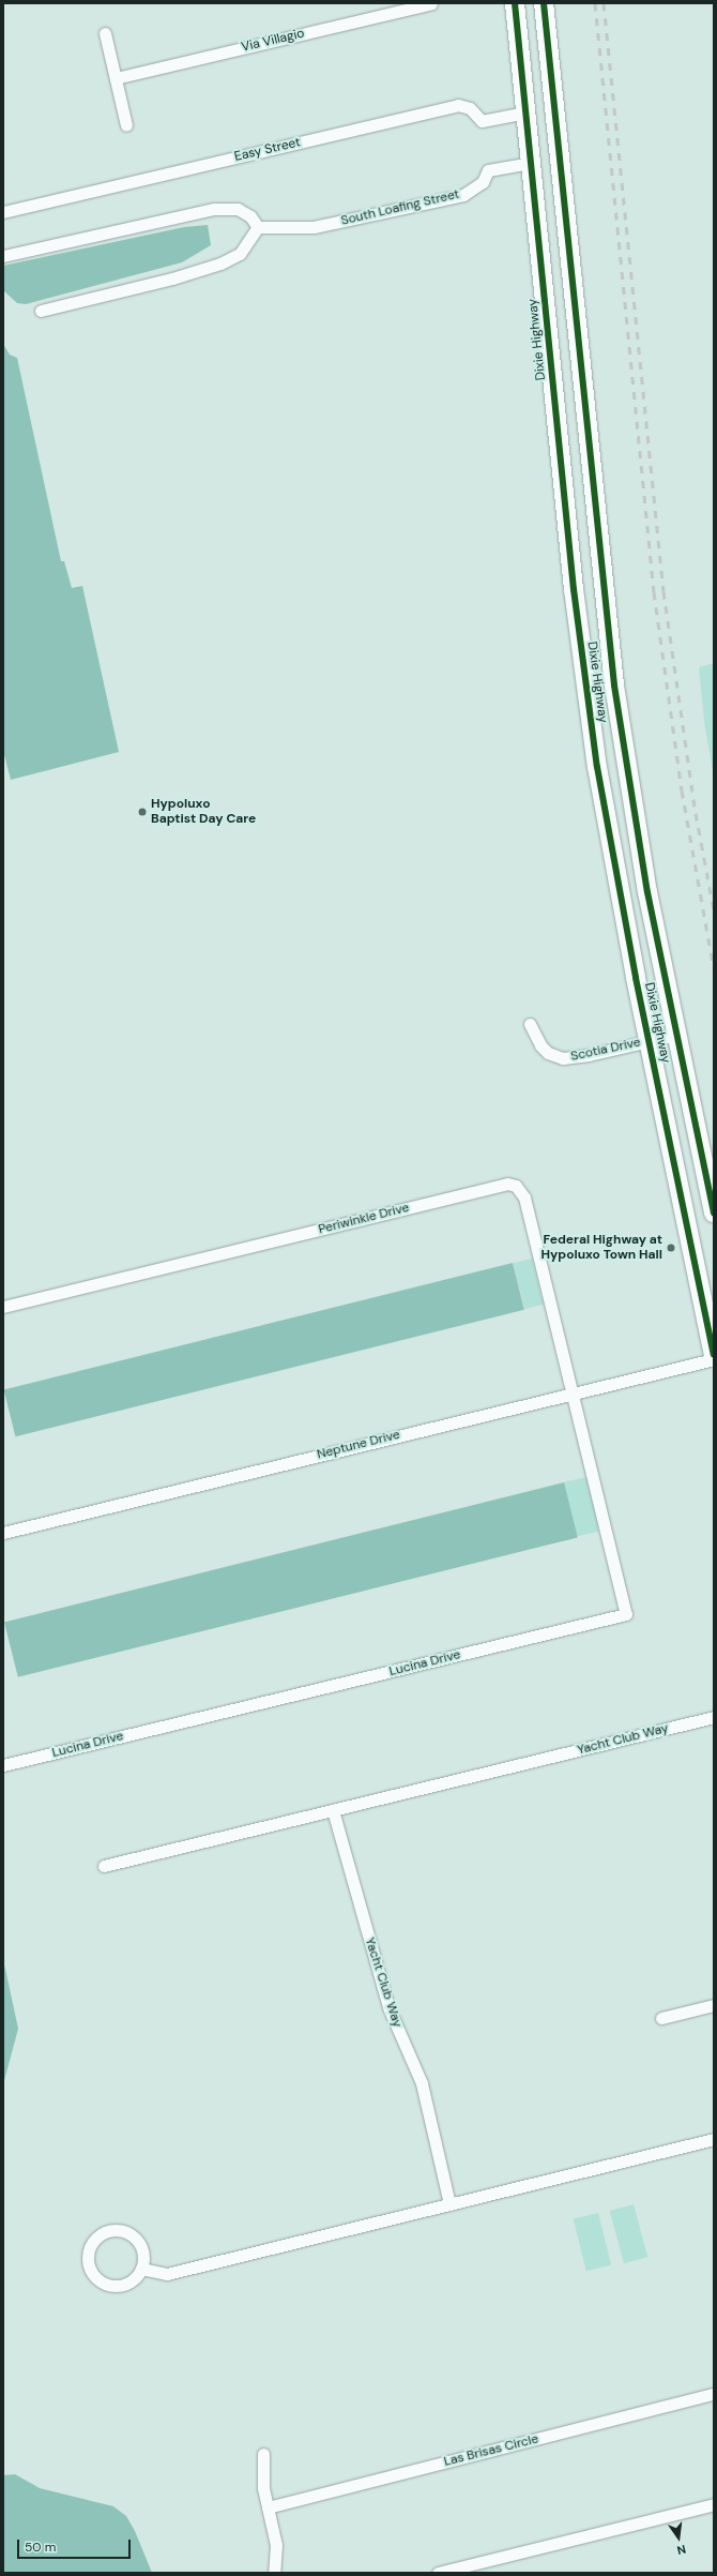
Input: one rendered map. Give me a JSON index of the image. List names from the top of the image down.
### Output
{
  "streets": {
    "main road": ["Dixie Highway"],
    "street": [
      "Via Villagio",
      "Easy Street",
      "South Loafing Street",
      "Scotia Drive",
      "Periwinkle Drive",
      "Neptune Drive",
      "Lucina Drive",
      "Yacht Club Way",
      "Las Brisas Circle"
    ]
  },
  "crossings": [
    ["Easy Street", "Dixie Highway"],
    ["South Loafing Street", "Dixie Highway"],
    ["Dixie Highway", "Scotia Drive"],
    ["Periwinkle Drive", "Neptune Drive"],
    ["Periwinkle Drive", "Lucina Drive"],
    ["Neptune Drive", "Lucina Drive"]
  ],
  "places": ["Hypoluxo Baptist Day Care", "Federal Highway at Hypoluxo Town Hall"],
  "scale_bar": "50 m",
  "north": "bottom"
}
